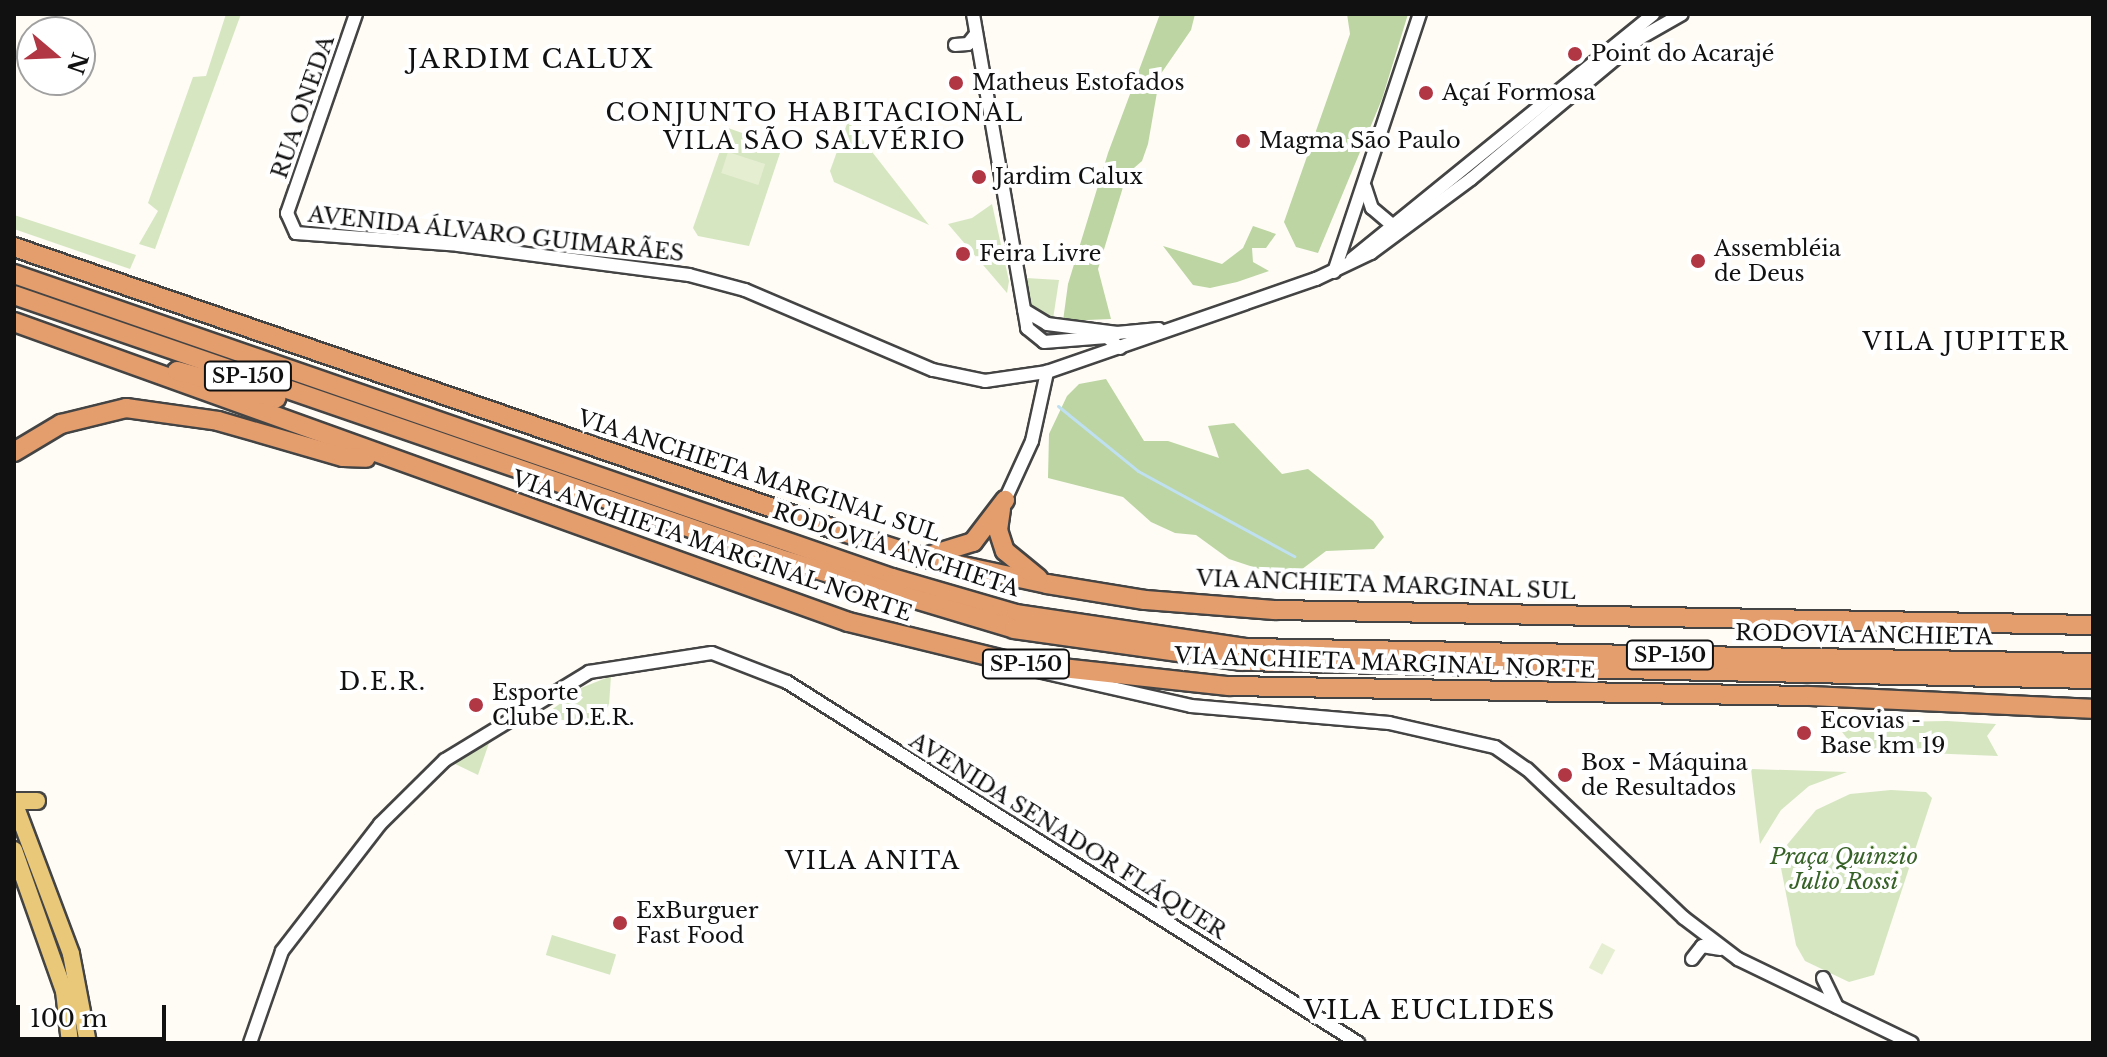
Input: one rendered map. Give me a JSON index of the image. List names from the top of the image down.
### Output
{
  "streets": {
    "highway": [
      "SP-150",
      "VIA ANCHIETA MARGINAL SUL",
      "VIA ANCHIETA MARGINAL NORTE",
      "RODOVIA ANCHIETA"
    ],
    "street": ["RUA ONEDA", "AVENIDA ÁLVARO GUIMARÃES", "AVENIDA SENADOR FLÁQUER"]
  },
  "crossings": [
    ["RUA ONEDA", "AVENIDA ÁLVARO GUIMARÃES"]
  ],
  "districts": [
    "JARDIM CALUX",
    "CONJUNTO HABITACIONAL VILA SÃO SALVÉRIO",
    "VILA JUPITER",
    "D.E.R.",
    "VILA ANITA",
    "VILA EUCLIDES"
  ],
  "parks": ["Praça Quinzio Julio Rossi"],
  "places": [
    "Point do Acarajé",
    "Matheus Estofados",
    "Açaí Formosa",
    "Magma São Paulo",
    "Jardim Calux",
    "Feira Livre",
    "Assembléia de Deus",
    "Esporte Clube D.E.R.",
    "Ecovias - Base km 19",
    "Box - Máquina de Resultados",
    "ExBurguer Fast Food"
  ],
  "scale_bar": "100 m",
  "north": "right"
}
